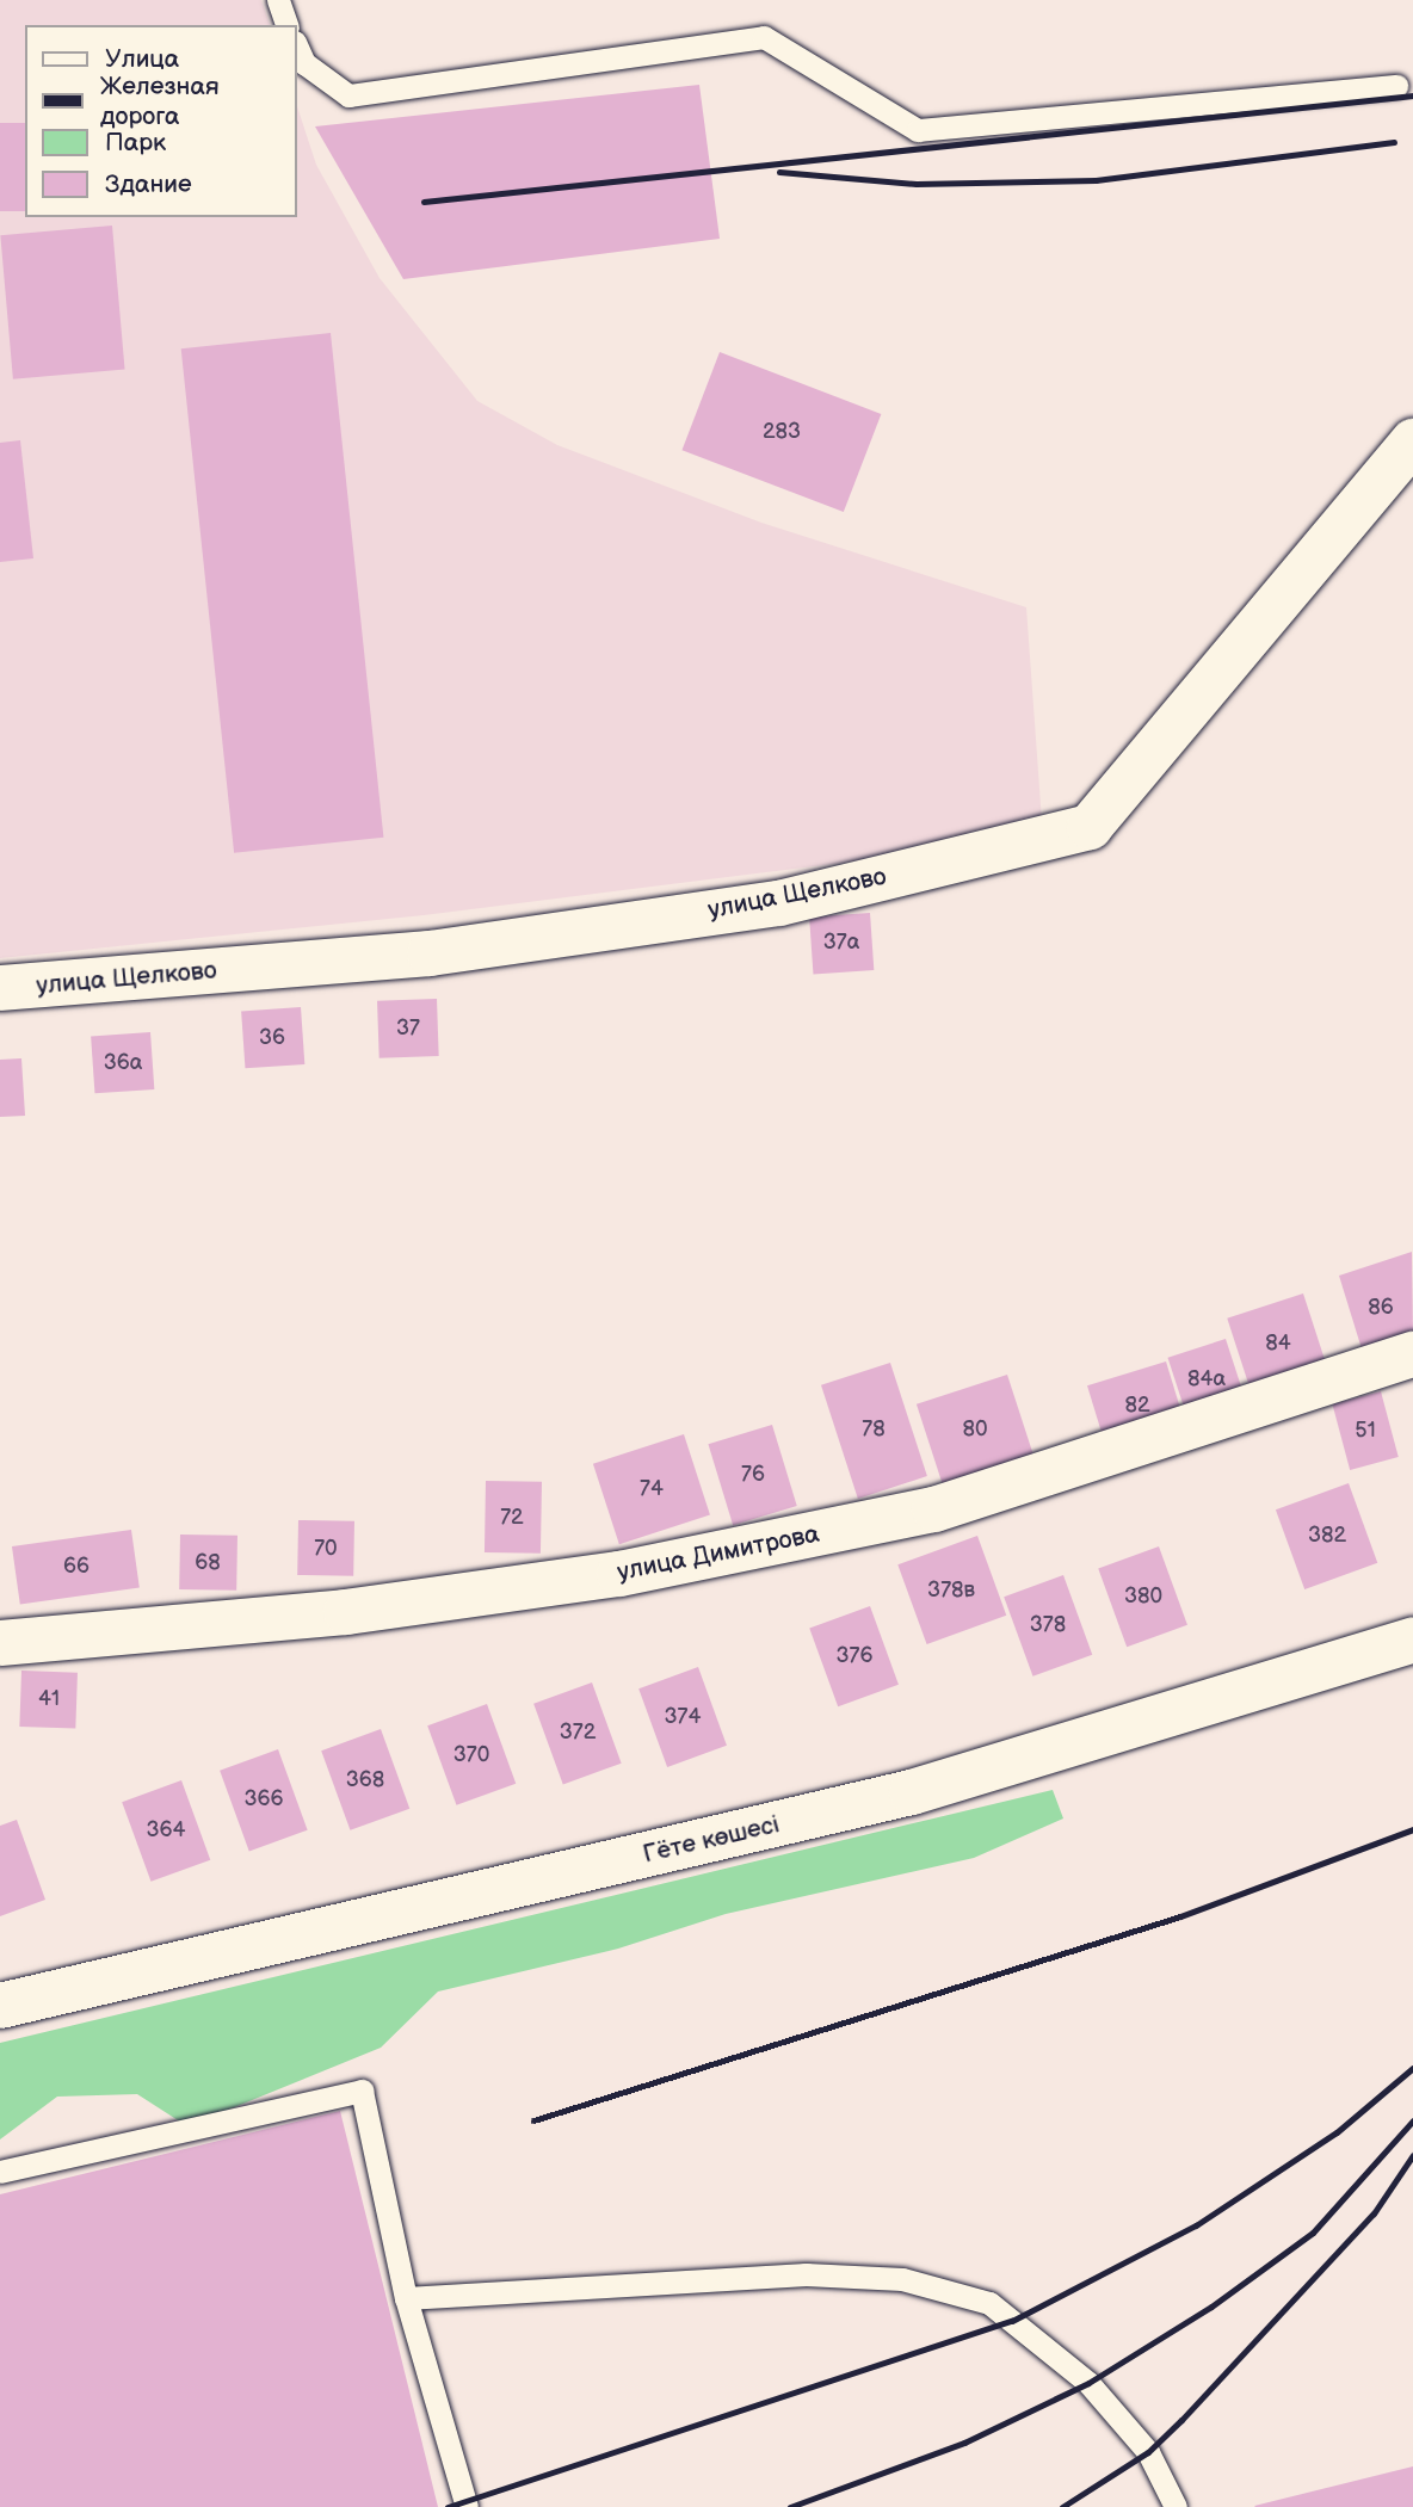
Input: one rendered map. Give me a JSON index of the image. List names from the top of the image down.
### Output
{
  "streets": {
    "street": ["улица Щелково", "улица Димитрова", "Гёте көшесі"]
  },
  "house_numbers": [
    "283",
    "37а",
    "37",
    "36",
    "36а",
    "86",
    "84",
    "84а",
    "82",
    "78",
    "80",
    "51",
    "76",
    "74",
    "72",
    "382",
    "70",
    "68",
    "66",
    "378в",
    "380",
    "378",
    "376",
    "41",
    "374",
    "372",
    "370",
    "368",
    "366",
    "364"
  ],
  "legend": [
    "Улица",
    "Железная дорога",
    "Парк",
    "Здание"
  ]
}
